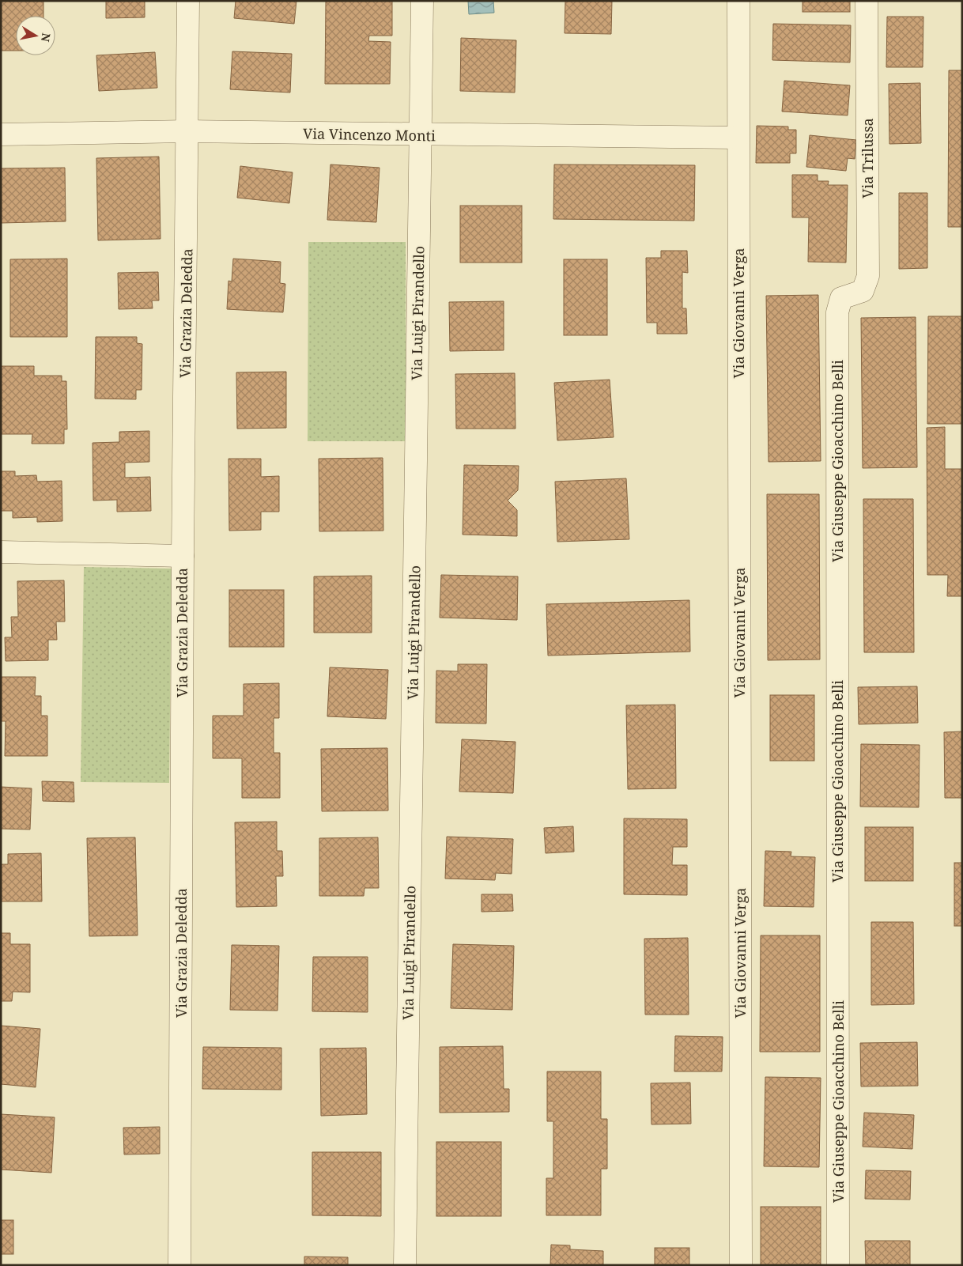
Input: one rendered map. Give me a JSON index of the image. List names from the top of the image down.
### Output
{
  "streets": {
    "street": [
      "Via Vincenzo Monti",
      "Via Trilussa",
      "Via Grazia Deledda",
      "Via Luigi Pirandello",
      "Via Giovanni Verga",
      "Via Giuseppe Gioacchino Belli"
    ]
  },
  "crossings": [
    ["Via Vincenzo Monti", "Via Grazia Deledda"],
    ["Via Vincenzo Monti", "Via Luigi Pirandello"],
    ["Via Vincenzo Monti", "Via Giovanni Verga"],
    ["Via Trilussa", "Via Giuseppe Gioacchino Belli"]
  ],
  "north": "right"
}
